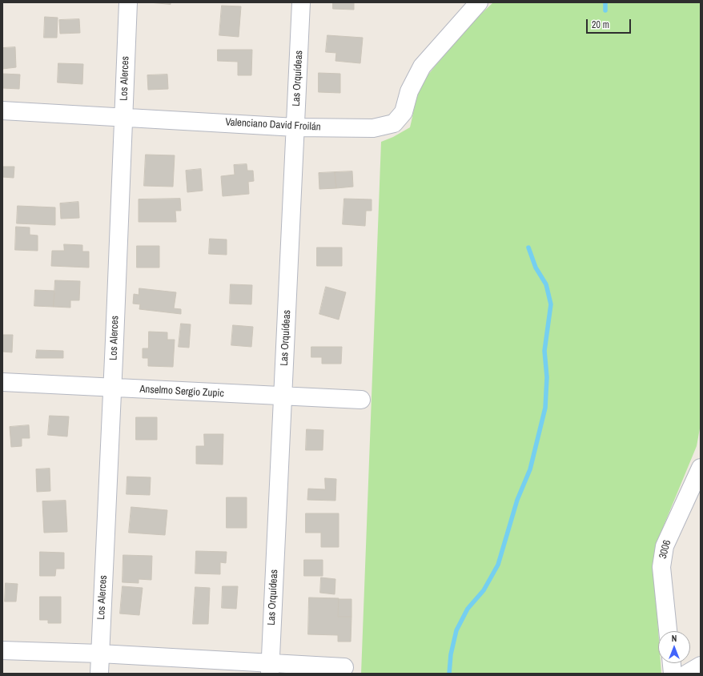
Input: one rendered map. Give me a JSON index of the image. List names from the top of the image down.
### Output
{
  "streets": {
    "street": [
      "Los Alerces",
      "Las Orquídeas",
      "Valenciano David Froilán",
      "Anselmo Sergio Zupic",
      "3006"
    ]
  },
  "crossings": [
    ["Los Alerces", "Valenciano David Froilán"],
    ["Los Alerces", "Anselmo Sergio Zupic"],
    ["Las Orquídeas", "Valenciano David Froilán"],
    ["Las Orquídeas", "Anselmo Sergio Zupic"]
  ],
  "scale_bar": "20 m",
  "north": "top"
}
